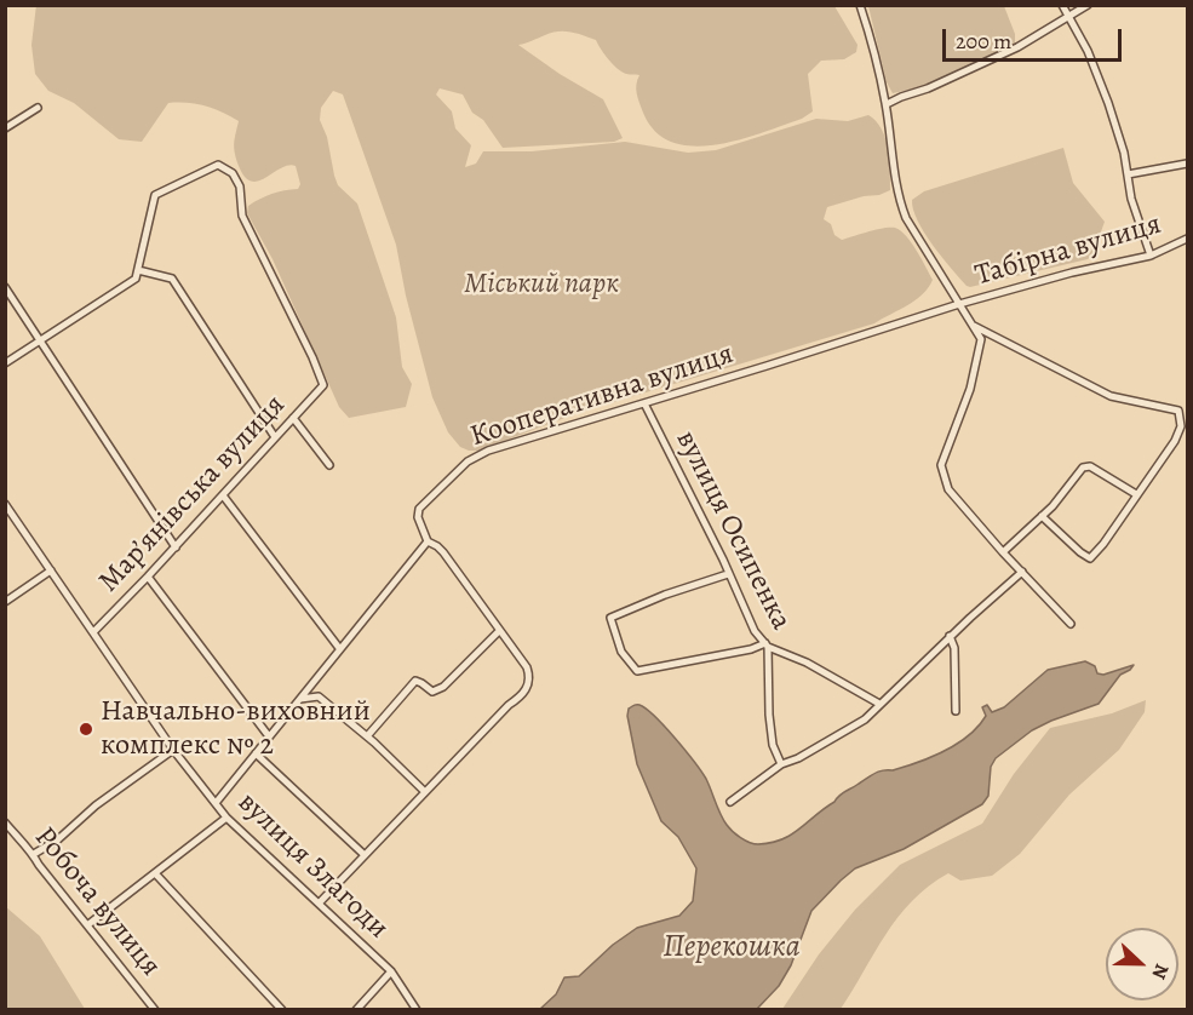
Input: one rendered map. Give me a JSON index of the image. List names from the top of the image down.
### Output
{
  "streets": {
    "street": [
      "Табірна вулиця",
      "Кооперативна вулиця",
      "Мар’янівська вулиця",
      "вулиця Осипенка",
      "вулиця Злагоди",
      "Робоча вулиця"
    ]
  },
  "crossings": [
    ["Табірна вулиця", "Кооперативна вулиця"],
    ["Кооперативна вулиця", "вулиця Осипенка"],
    ["Мар’янівська вулиця", "вулиця Злагоди"]
  ],
  "water": ["Перекошка"],
  "parks": ["Міський парк"],
  "places": ["Навчально-виховний комплекс № 2"],
  "scale_bar": "200 m",
  "north": "right"
}
